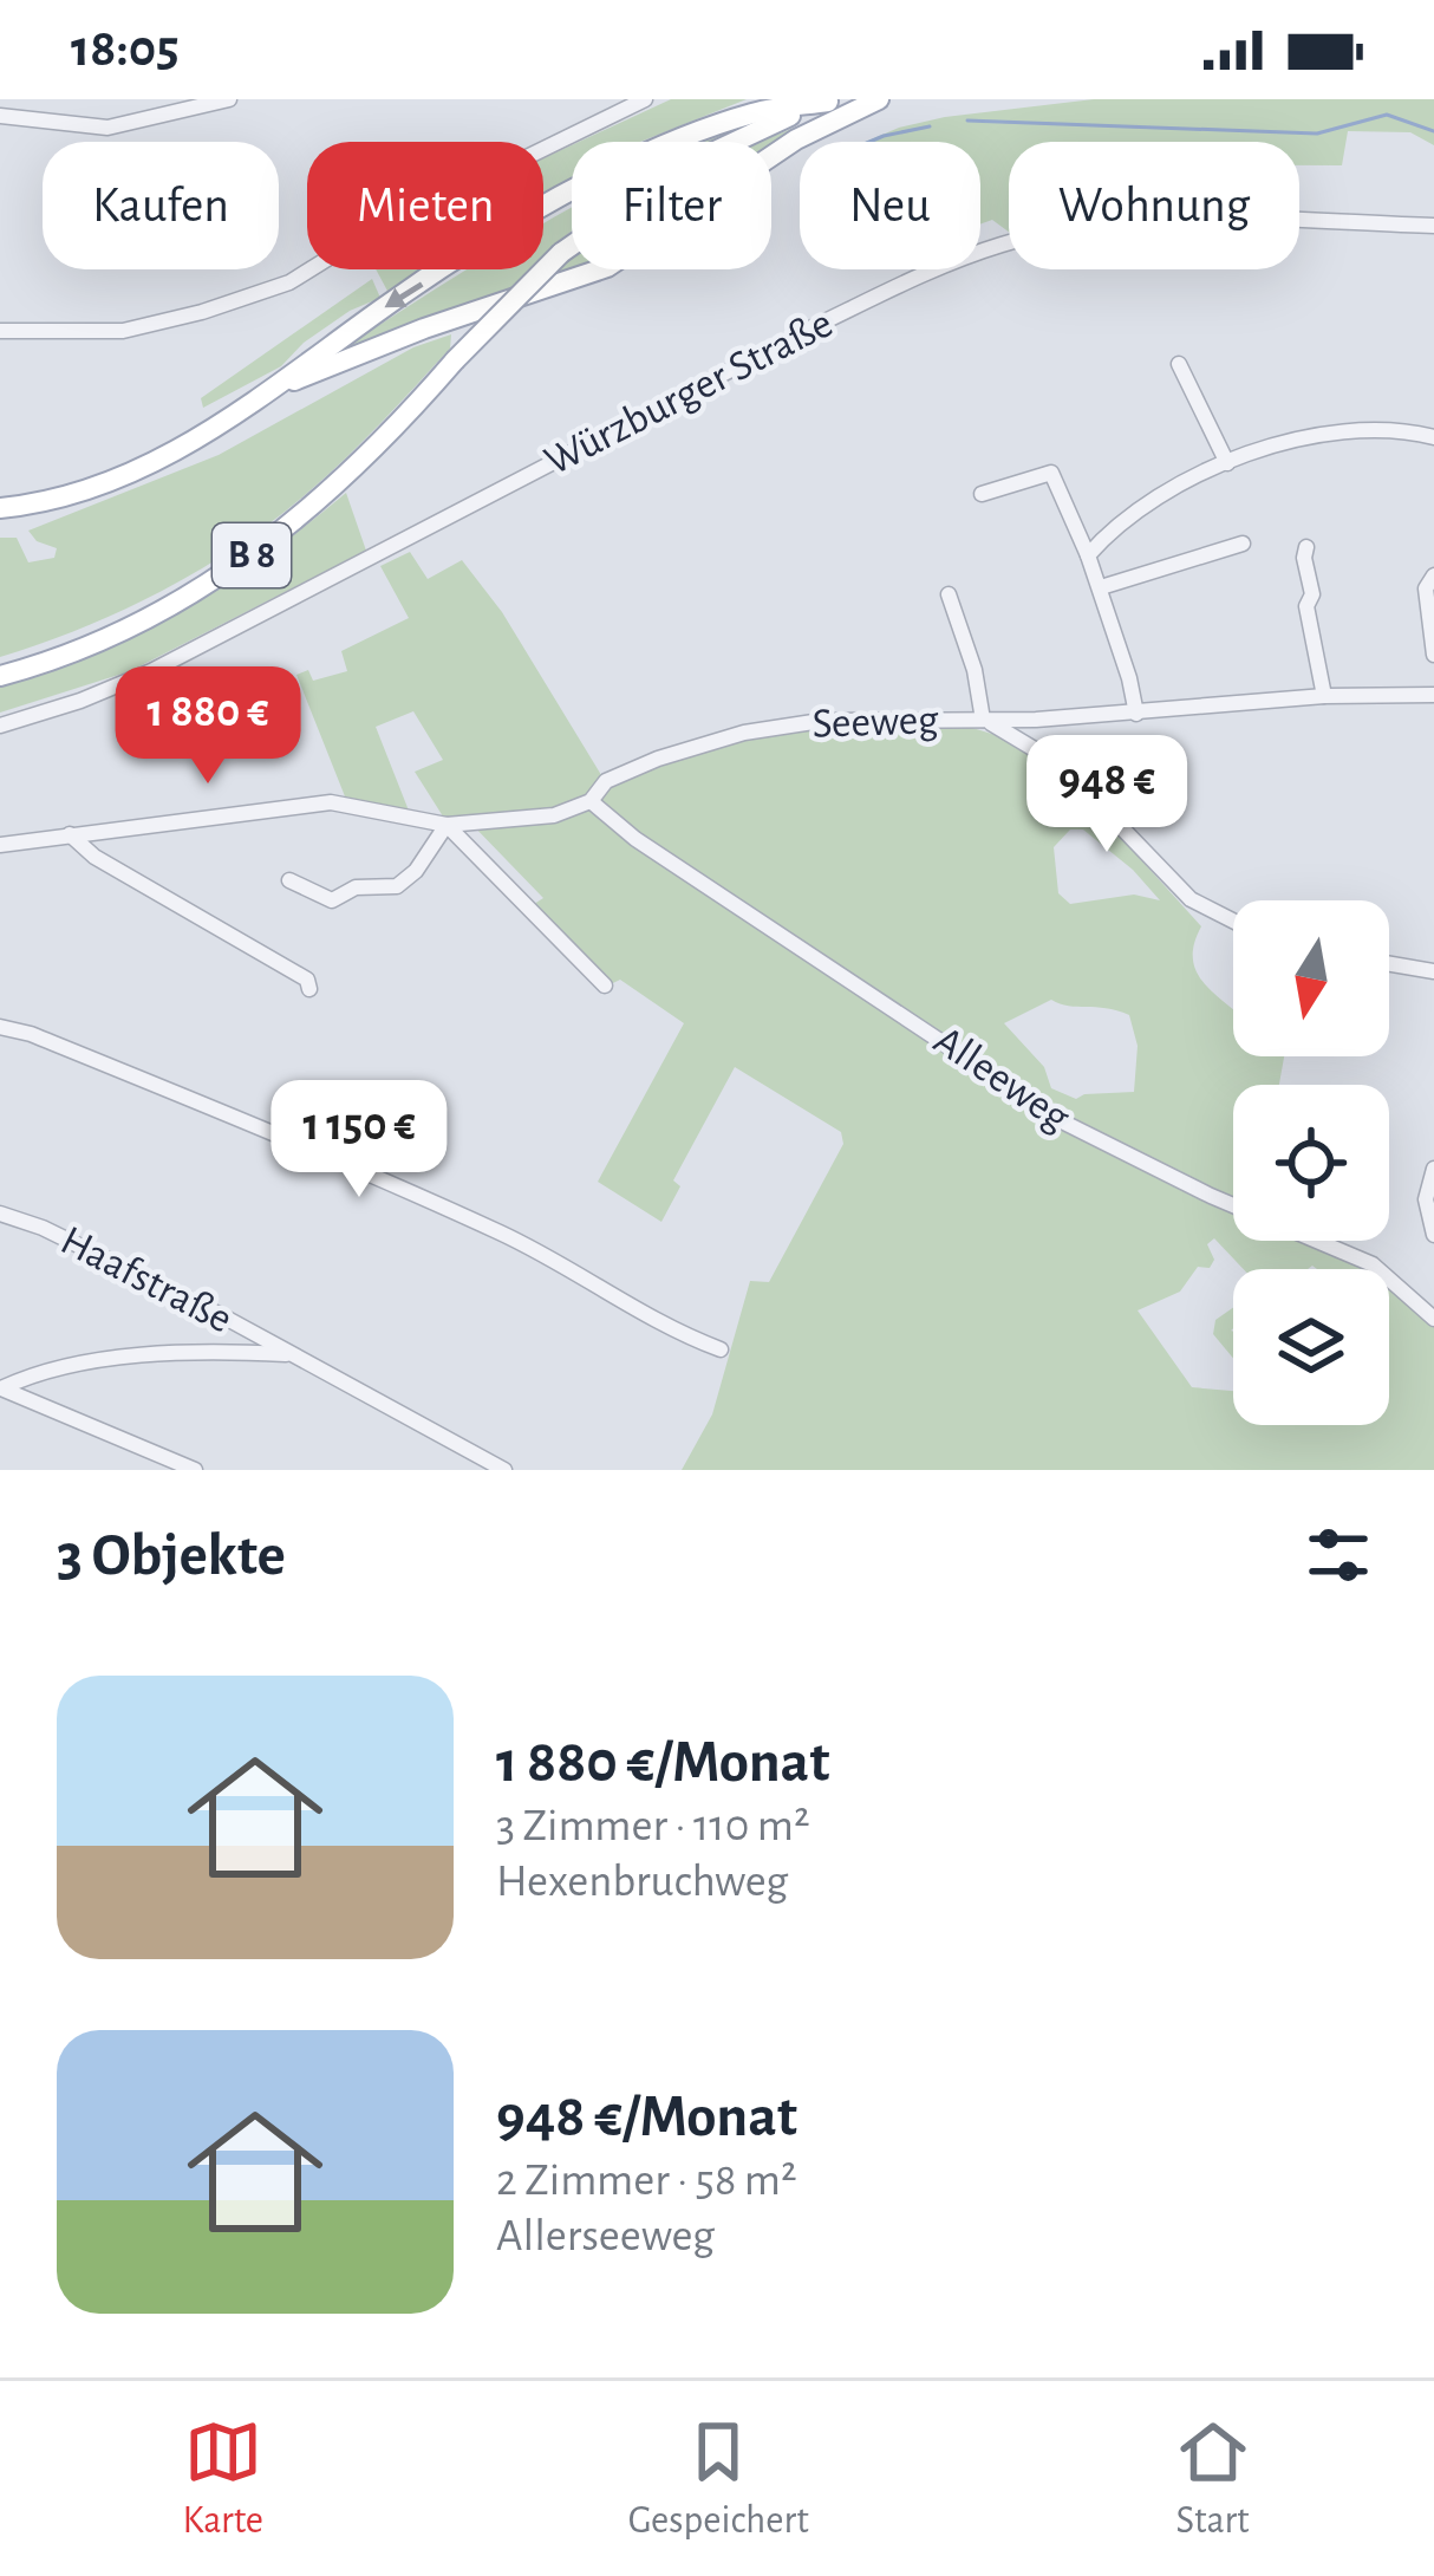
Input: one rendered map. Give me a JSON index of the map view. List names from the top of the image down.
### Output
{
  "streets": {
    "main road": ["B 8"],
    "street": [
      "Würzburger Straße",
      "Seeweg",
      "Alleeweg",
      "Haafstraße"
    ]
  },
  "crossings": [
    ["Seeweg", "Alleeweg"]
  ],
  "north": "bottom",
  "page": {
    "status": "18:05",
    "chip": [
      "Kaufen",
      "Mieten",
      "Filter",
      "Neu",
      "Wohnung"
    ],
    "price": ["1 880 €", "948 €", "1 150 €"],
    "heading": "3 Objekte",
    "list": [
      {
        "name": "1 880 €/Monat",
        "note": "3 Zimmer · 110 m² · Hexenbruchweg"
      },
      {
        "name": "948 €/Monat",
        "note": "2 Zimmer · 58 m² · Allerseeweg"
      }
    ],
    "tabs": ["Karte", "Gespeichert", "Start"]
  }
}
